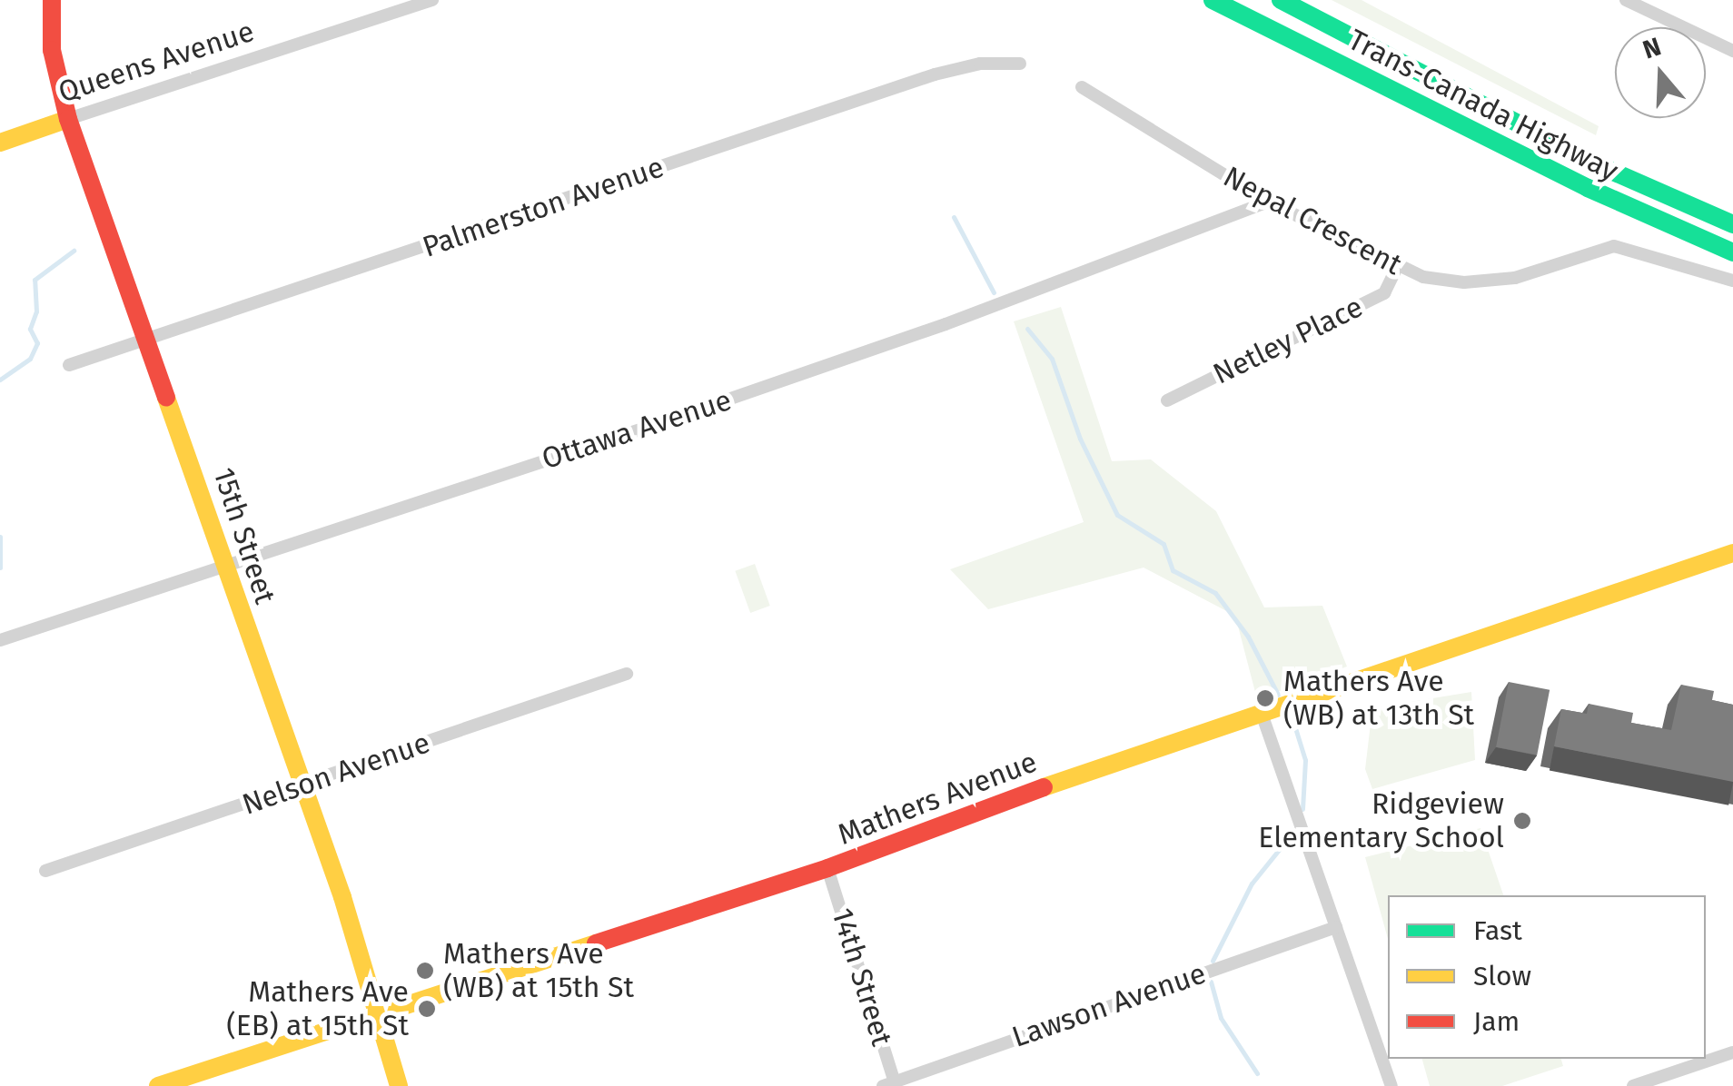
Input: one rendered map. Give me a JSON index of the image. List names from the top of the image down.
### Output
{
  "streets": {
    "main road": [
      "Queens Avenue",
      "Trans-Canada Highway",
      "15th Street",
      "Mathers Avenue"
    ],
    "street": [
      "Palmerston Avenue",
      "Nepal Crescent",
      "Netley Place",
      "Ottawa Avenue",
      "Nelson Avenue",
      "14th Street",
      "Lawson Avenue"
    ]
  },
  "crossings": [
    ["Queens Avenue", "15th Street"],
    ["Palmerston Avenue", "15th Street"],
    ["Nepal Crescent", "Netley Place"],
    ["Nepal Crescent", "Ottawa Avenue"],
    ["Ottawa Avenue", "15th Street"],
    ["15th Street", "Nelson Avenue"],
    ["15th Street", "Mathers Avenue"],
    ["Mathers Avenue", "14th Street"],
    ["14th Street", "Lawson Avenue"]
  ],
  "places": [
    "Mathers Ave (WB) at 13th St",
    "Ridgeview Elementary School",
    "Mathers Ave (WB) at 15th St",
    "Mathers Ave (EB) at 15th St"
  ],
  "legend": ["Fast", "Slow", "Jam"],
  "north": "top"
}
